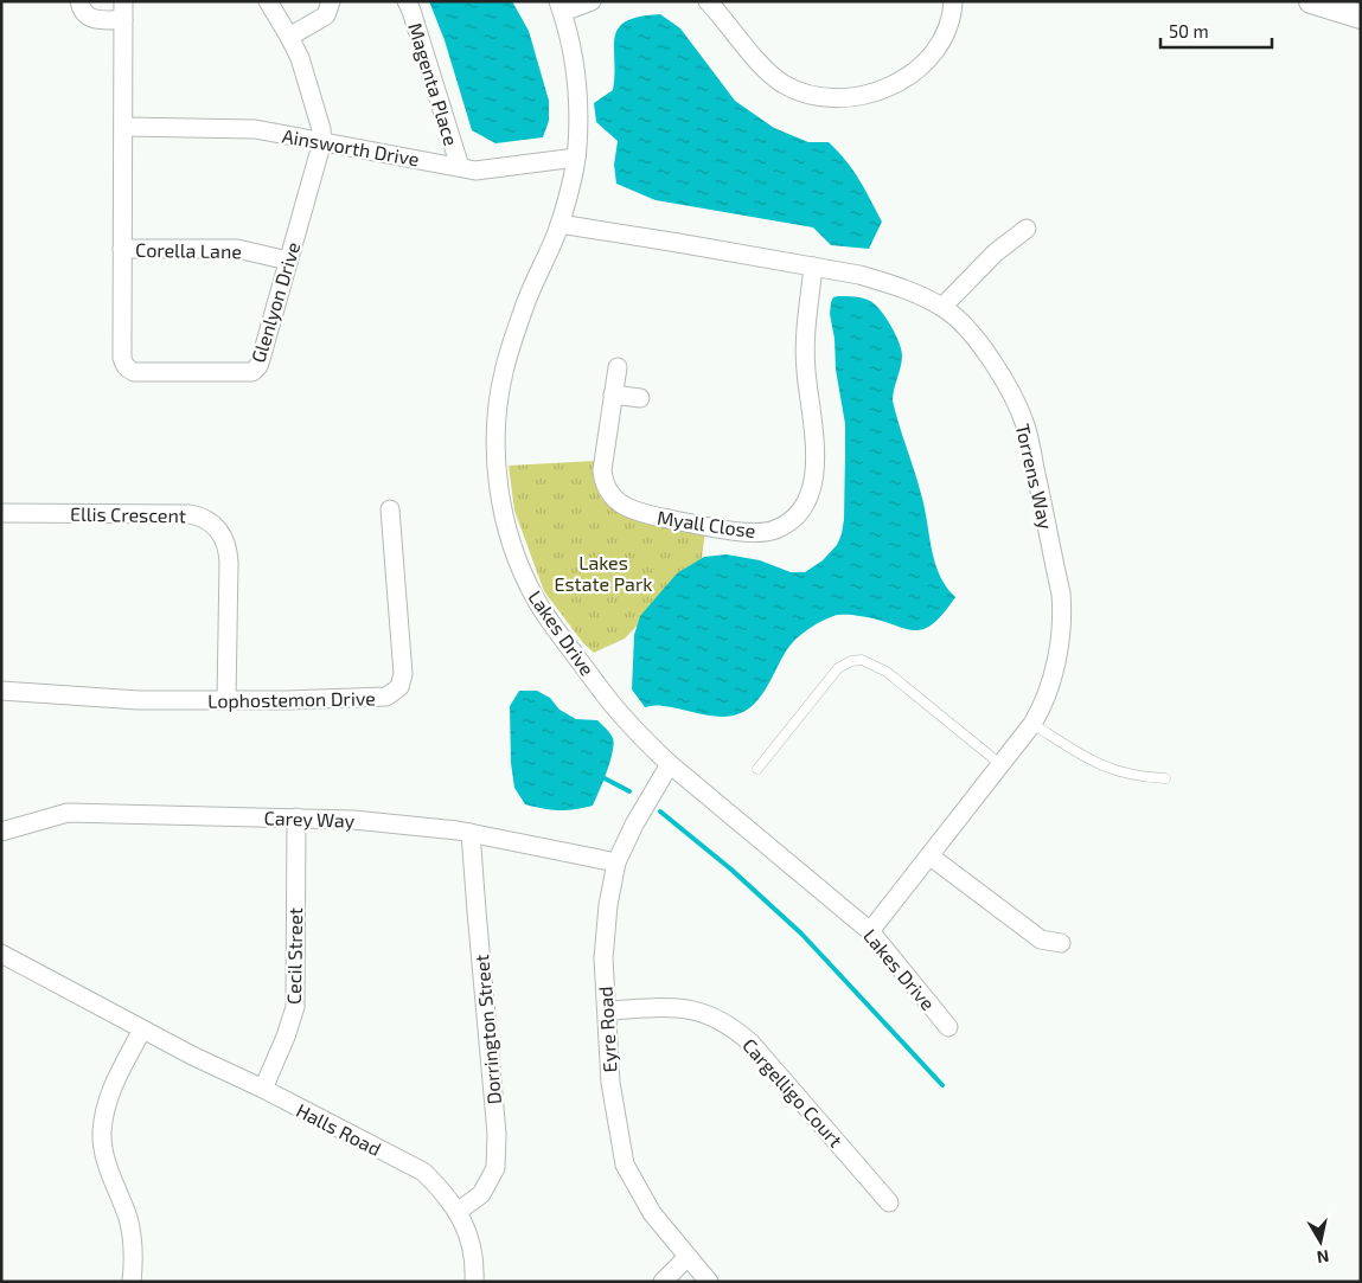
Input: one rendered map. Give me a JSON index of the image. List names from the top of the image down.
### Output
{
  "streets": {
    "street": [
      "Magenta Place",
      "Ainsworth Drive",
      "Corella Lane",
      "Glenlyon Drive",
      "Torrens Way",
      "Ellis Crescent",
      "Myall Close",
      "Lakes Drive",
      "Lophostemon Drive",
      "Carey Way",
      "Cecil Street",
      "Dorrington Street",
      "Eyre Road",
      "Cargelligo Court",
      "Halls Road"
    ]
  },
  "crossings": [
    ["Magenta Place", "Ainsworth Drive"],
    ["Ainsworth Drive", "Glenlyon Drive"],
    ["Ainsworth Drive", "Lakes Drive"],
    ["Corella Lane", "Glenlyon Drive"],
    ["Torrens Way", "Myall Close"],
    ["Torrens Way", "Lakes Drive"],
    ["Ellis Crescent", "Lophostemon Drive"],
    ["Lakes Drive", "Eyre Road"],
    ["Carey Way", "Cecil Street"],
    ["Carey Way", "Dorrington Street"],
    ["Carey Way", "Eyre Road"],
    ["Cecil Street", "Halls Road"],
    ["Dorrington Street", "Halls Road"],
    ["Eyre Road", "Cargelligo Court"]
  ],
  "parks": ["Lakes Estate Park"],
  "scale_bar": "50 m",
  "north": "bottom"
}
